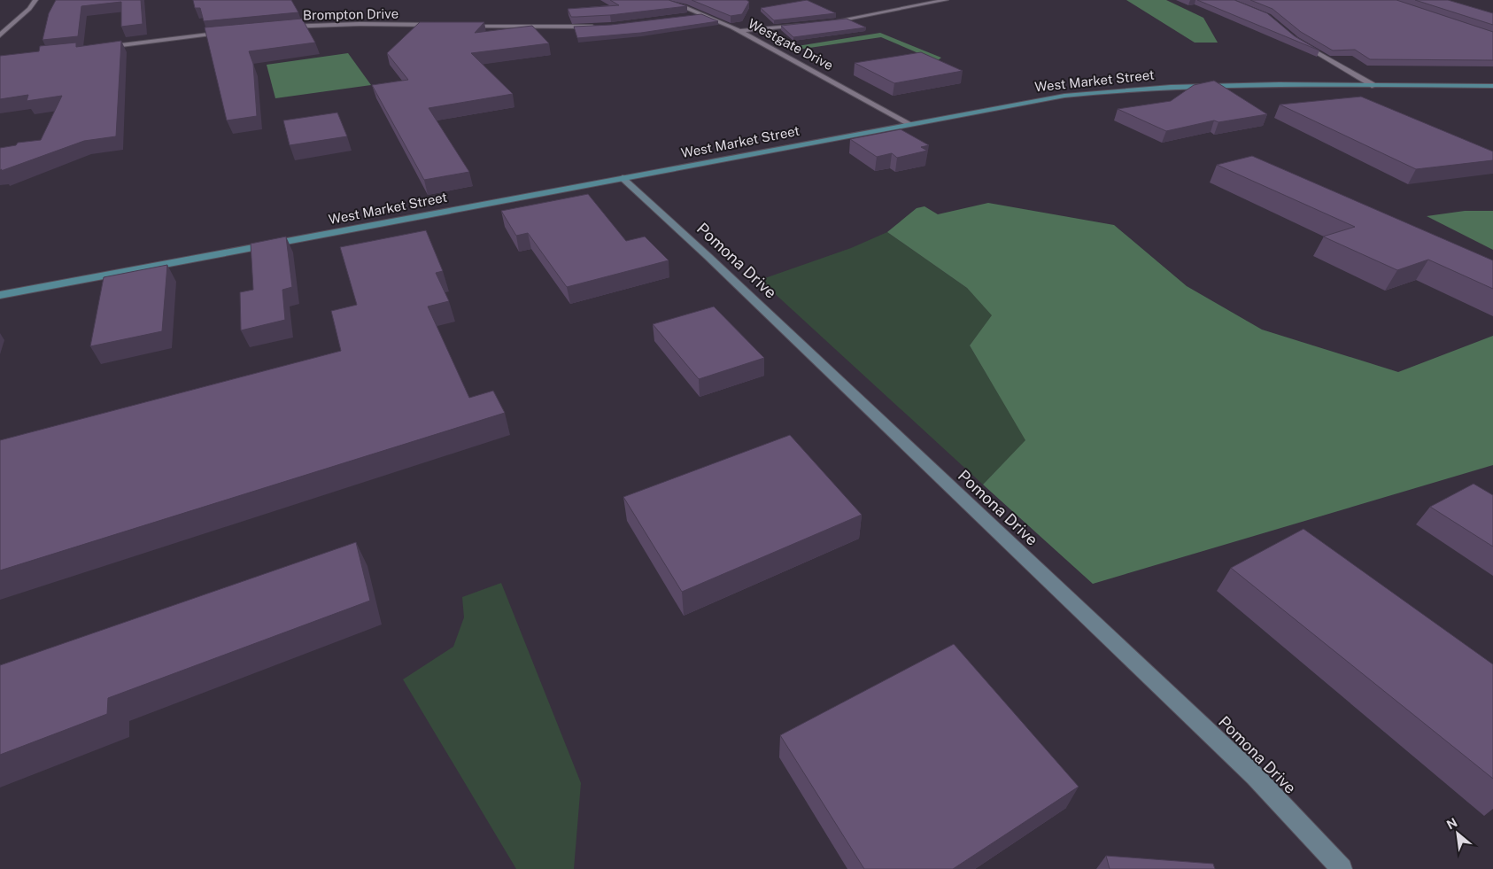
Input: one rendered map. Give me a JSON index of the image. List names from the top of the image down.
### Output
{
  "streets": {
    "main road": ["West Market Street"],
    "street": ["Brompton Drive", "Westgate Drive", "Pomona Drive"]
  },
  "crossings": [
    ["Westgate Drive", "West Market Street"],
    ["West Market Street", "Pomona Drive"]
  ],
  "north": "top left"
}
